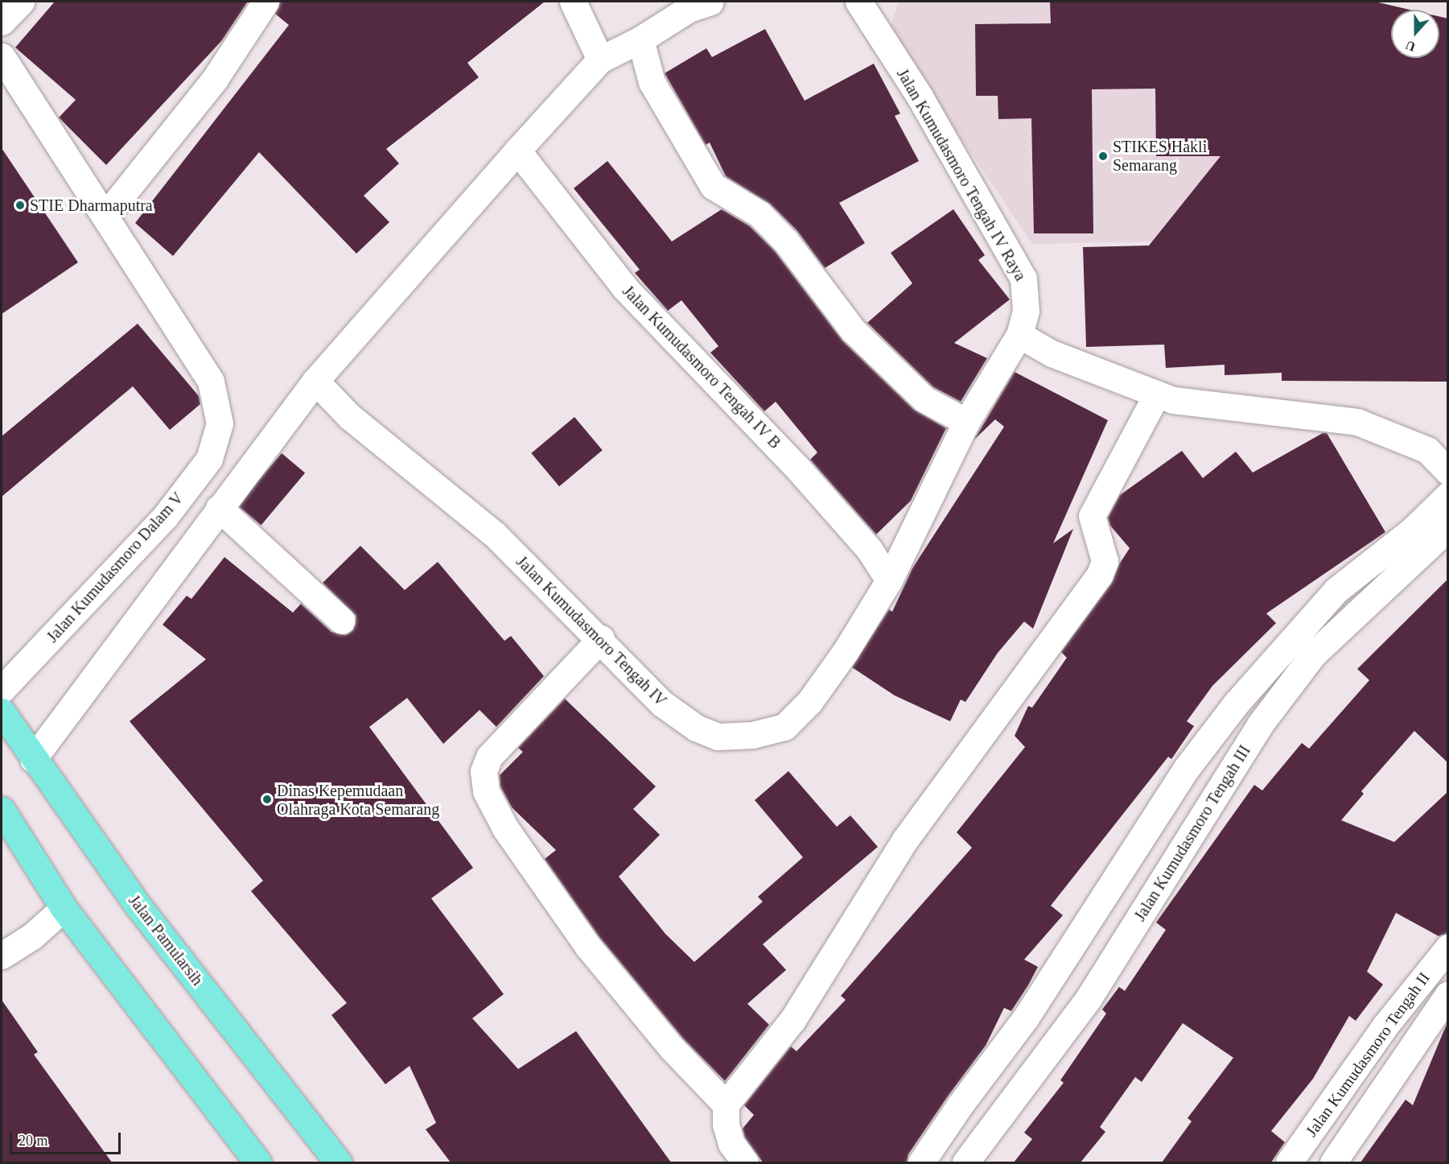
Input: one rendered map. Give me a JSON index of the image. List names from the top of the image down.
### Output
{
  "streets": {
    "highway": ["Jalan Pamularsih"],
    "street": [
      "Jalan Kumudasmoro Tengah IV Raya",
      "Jalan Kumudasmoro Tengah IV B",
      "Jalan Kumudasmoro Dalam V",
      "Jalan Kumudasmoro Tengah IV",
      "Jalan Kumudasmoro Tengah III",
      "Jalan Kumudasmoro Tengah II"
    ]
  },
  "crossings": [
    ["Jalan Kumudasmoro Tengah IV Raya", "Jalan Kumudasmoro Tengah IV"],
    ["Jalan Kumudasmoro Tengah IV B", "Jalan Kumudasmoro Tengah IV"]
  ],
  "places": ["STIKES Hakli Semarang", "STIE Dharmaputra", "Dinas Kepemudaan Olahraga Kota Semarang"],
  "scale_bar": "20 m",
  "north": "bottom"
}
